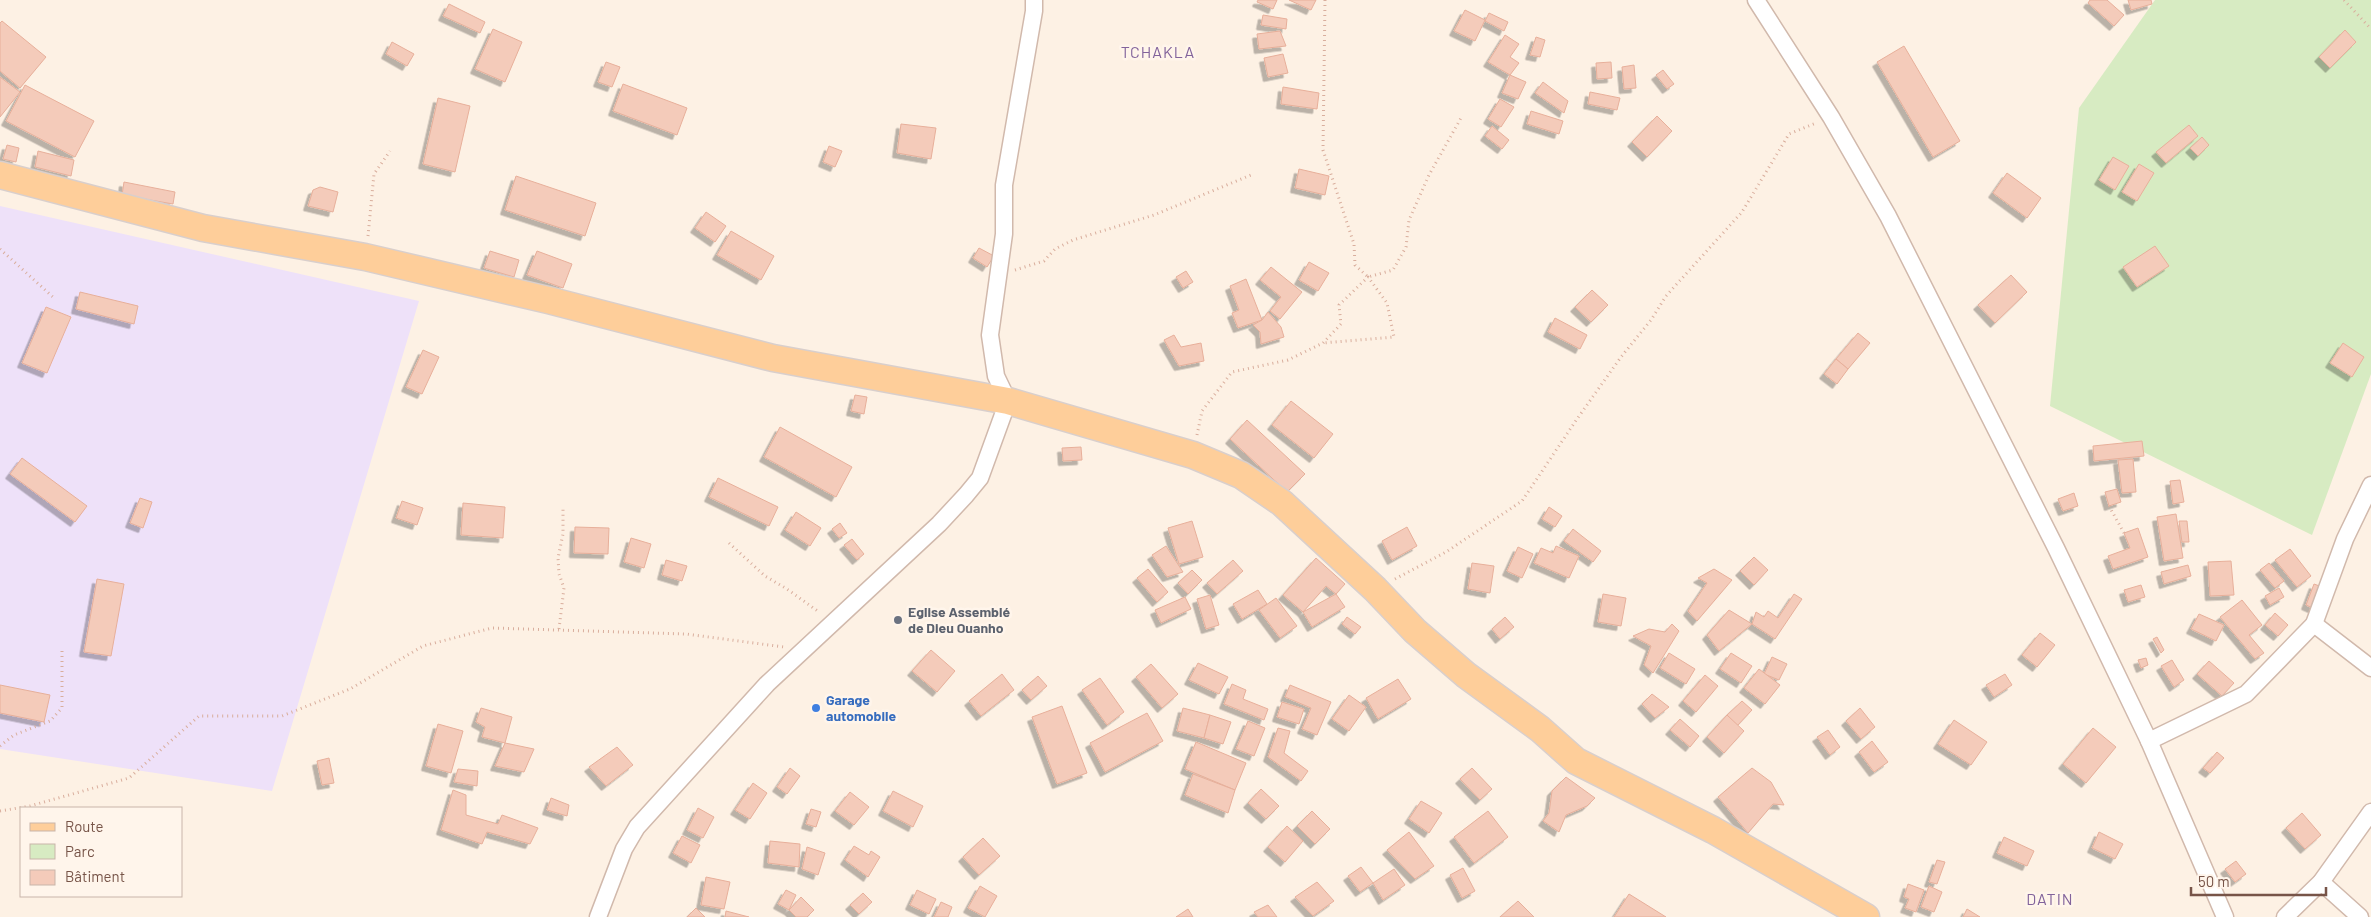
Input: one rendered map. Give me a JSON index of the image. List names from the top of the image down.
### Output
{
  "districts": ["TCHAKLA", "DATIN"],
  "places": ["Eglise Assemblé de Dieu Ouanho", "Garage automobile"],
  "legend": ["Route", "Parc", "Bâtiment"],
  "scale_bar": "50 m"
}
